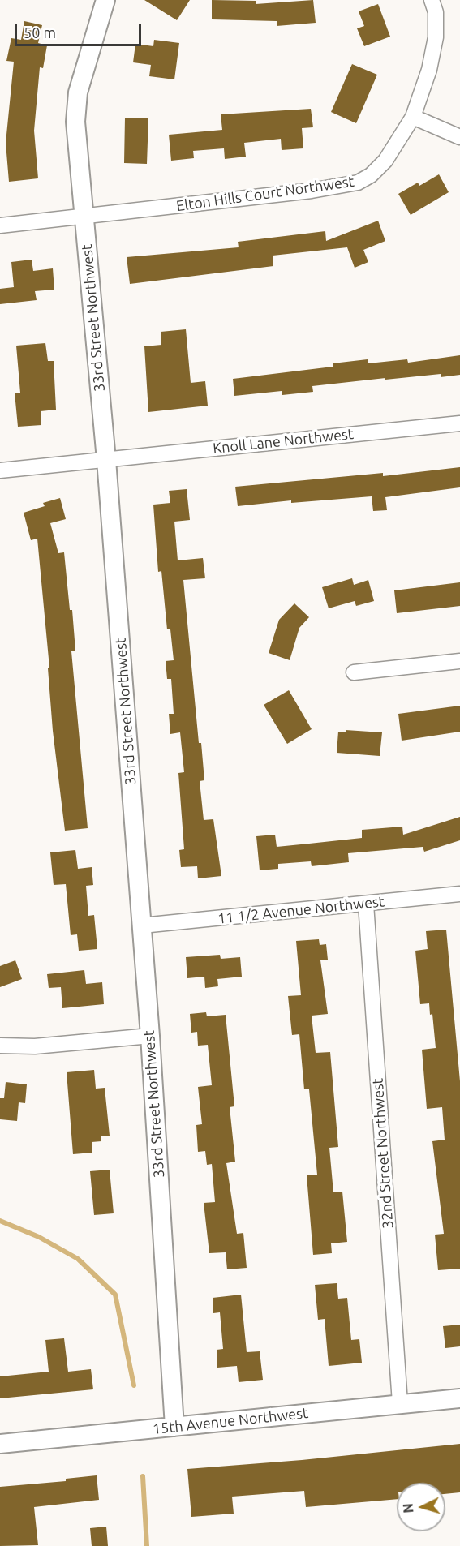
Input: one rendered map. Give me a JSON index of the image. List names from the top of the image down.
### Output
{
  "streets": {
    "street": [
      "Elton Hills Court Northwest",
      "33rd Street Northwest",
      "Knoll Lane Northwest",
      "11 1/2 Avenue Northwest",
      "32nd Street Northwest",
      "15th Avenue Northwest"
    ]
  },
  "crossings": [
    ["Elton Hills Court Northwest", "33rd Street Northwest"],
    ["33rd Street Northwest", "Knoll Lane Northwest"],
    ["33rd Street Northwest", "11 1/2 Avenue Northwest"],
    ["33rd Street Northwest", "15th Avenue Northwest"],
    ["11 1/2 Avenue Northwest", "32nd Street Northwest"],
    ["32nd Street Northwest", "15th Avenue Northwest"]
  ],
  "scale_bar": "50 m",
  "north": "left"
}
